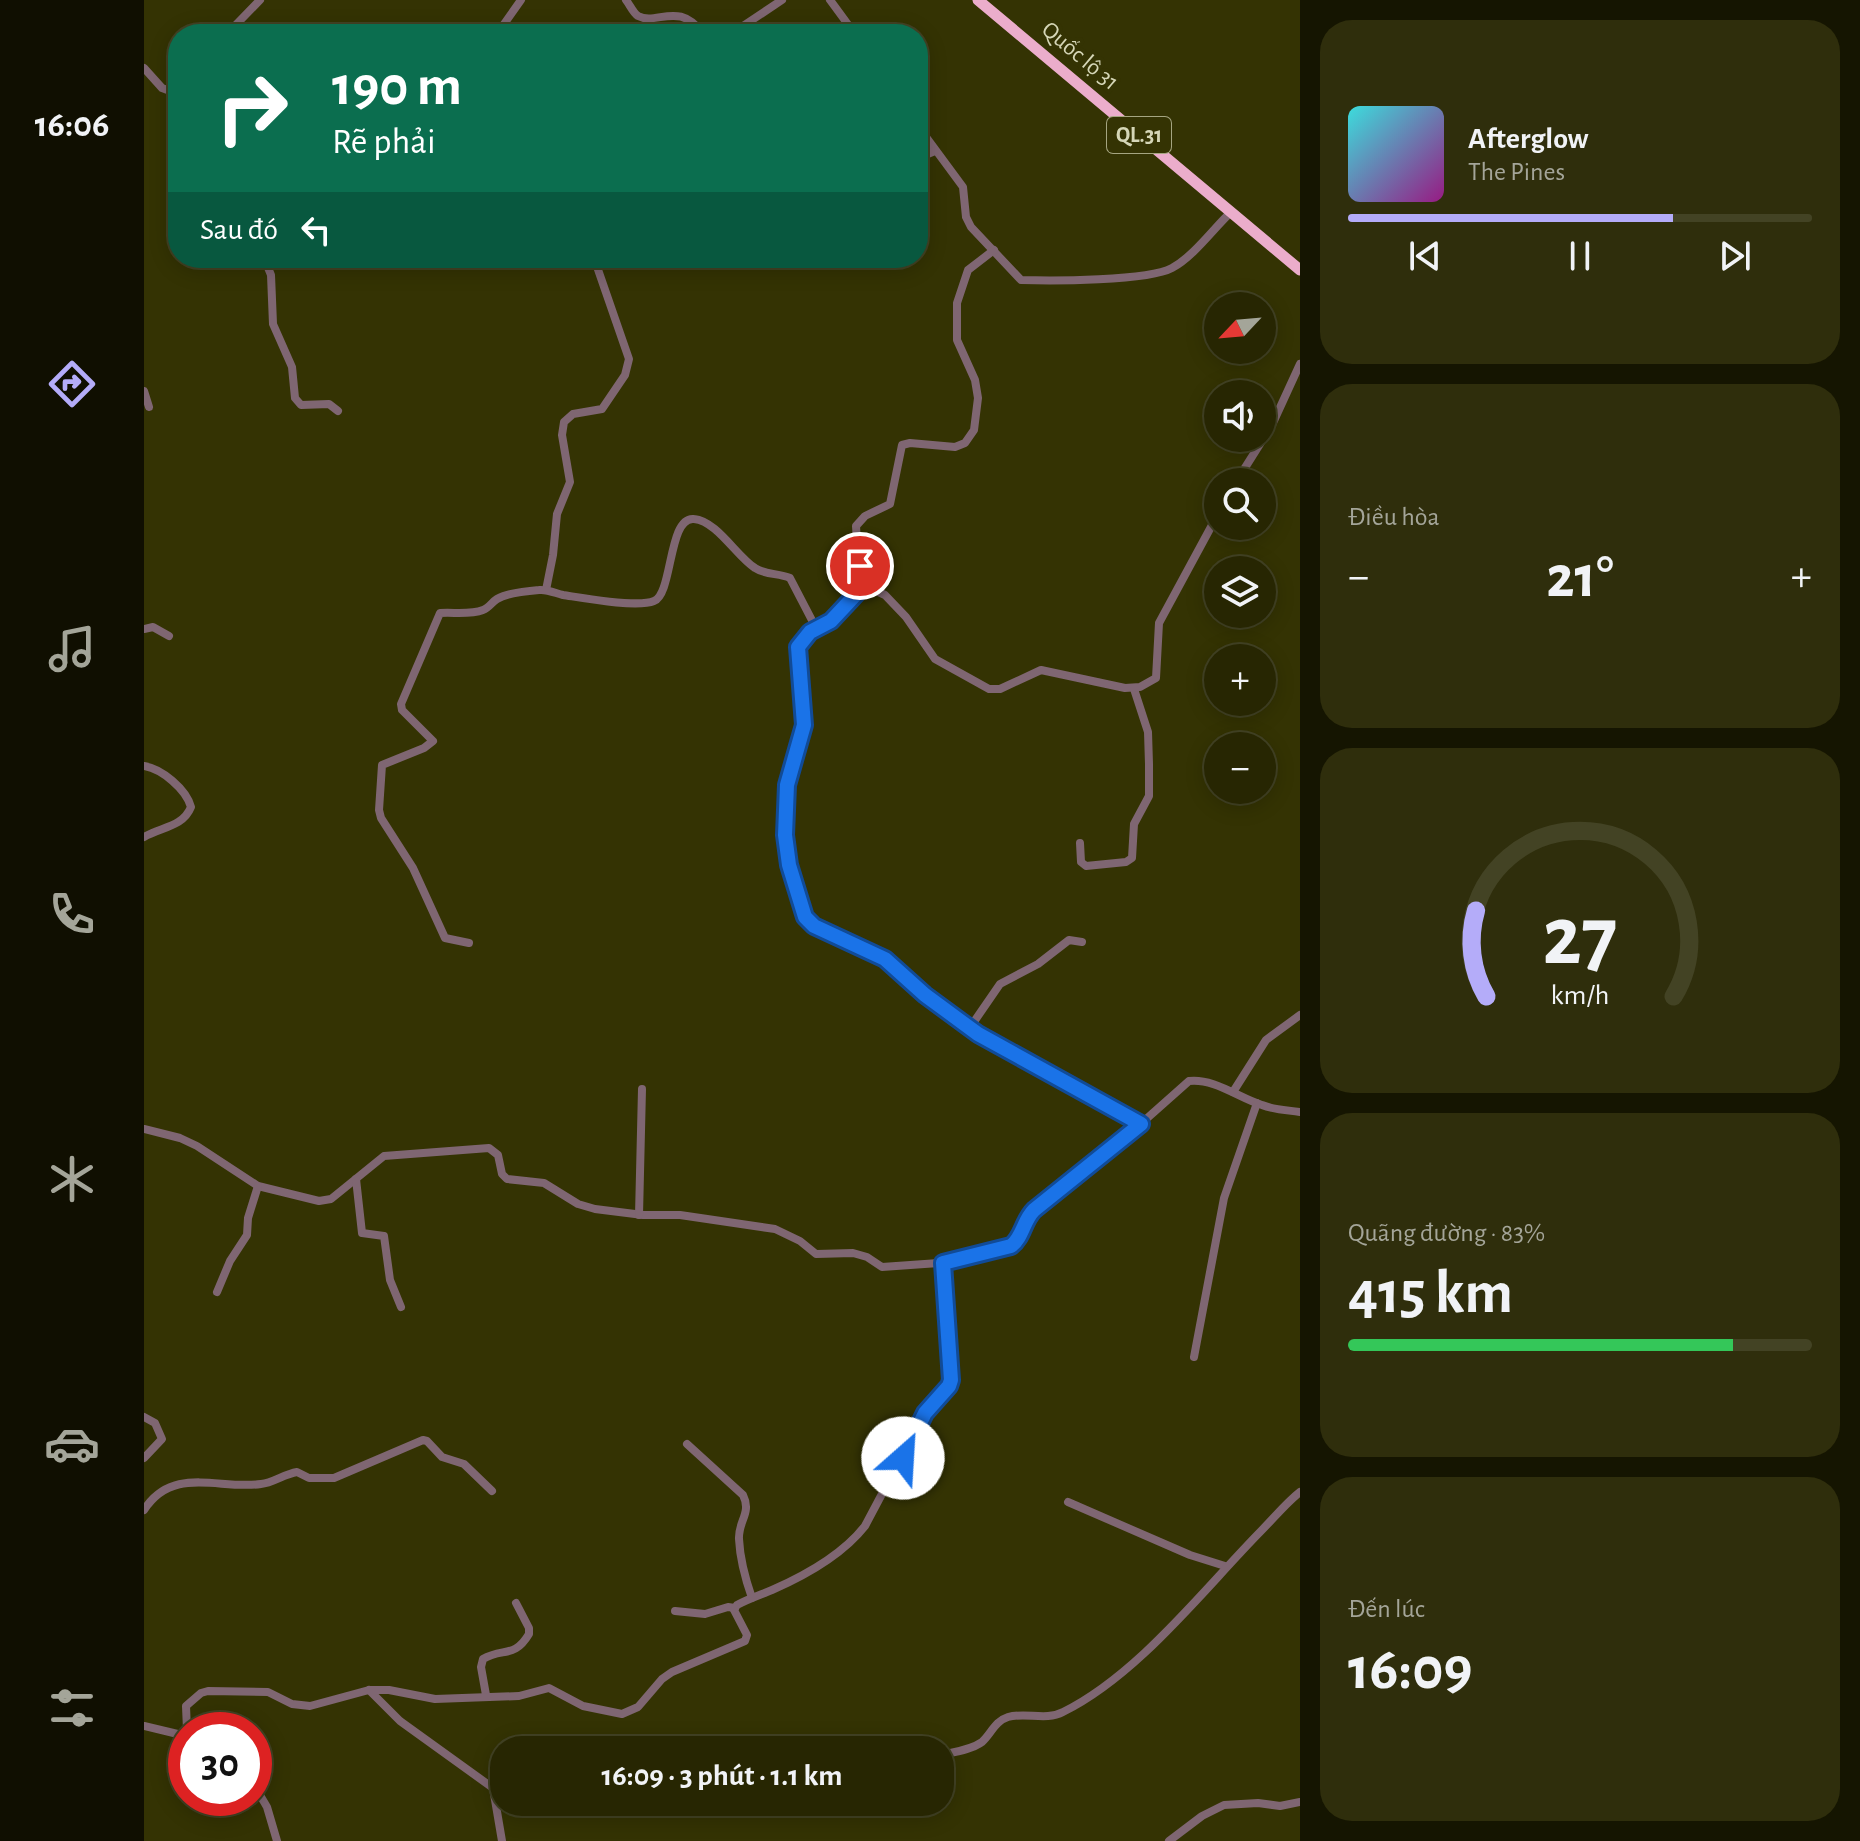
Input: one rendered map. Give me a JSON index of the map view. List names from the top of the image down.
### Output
{
  "streets": {
    "highway": ["Quốc lộ 31", "QL.31"]
  },
  "north": "bottom left",
  "page": {
    "tabs": "16:06",
    "turn": ["190 m", "Rẽ phải"],
    "song": ["Afterglow", "The Pines"],
    "then": "Sau đó",
    "map_buttons": ["+", "−"],
    "tile": [
      "Điều hòa",
      ["Quãng đường · 83%", "415 km"],
      ["Đến lúc", "16:09"]
    ],
    "heat": ["−", "21°", "+"],
    "limit": "30",
    "trip": "16:09 · 3 phút · 1.1 km",
    "gauge": ["27", "km/h"]
  }
}
